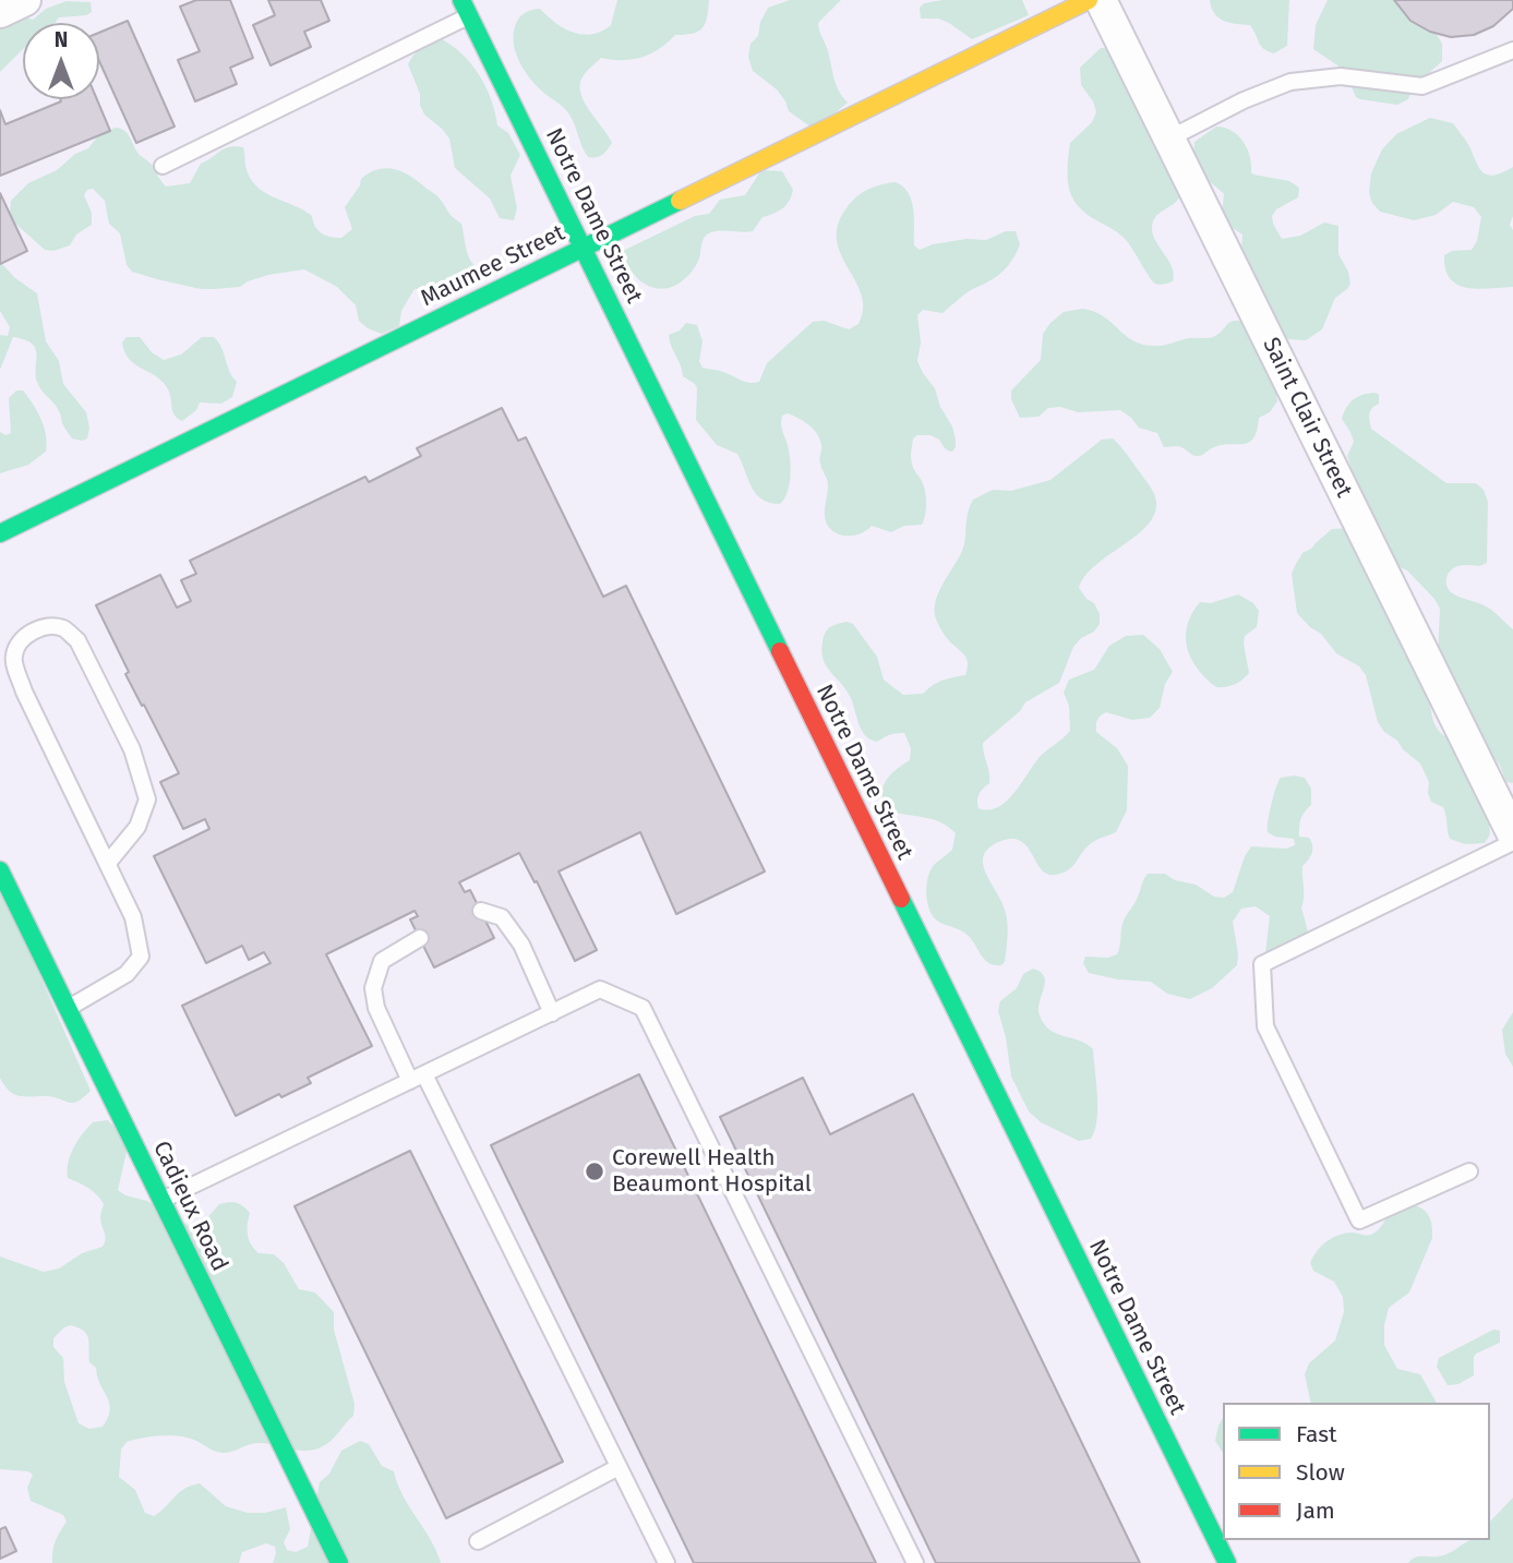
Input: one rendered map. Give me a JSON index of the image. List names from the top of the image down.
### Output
{
  "streets": {
    "street": [
      "Notre Dame Street",
      "Maumee Street",
      "Saint Clair Street",
      "Cadieux Road"
    ]
  },
  "crossings": [
    ["Notre Dame Street", "Maumee Street"]
  ],
  "places": ["Corewell Health Beaumont Hospital"],
  "legend": ["Fast", "Slow", "Jam"],
  "north": "top"
}
